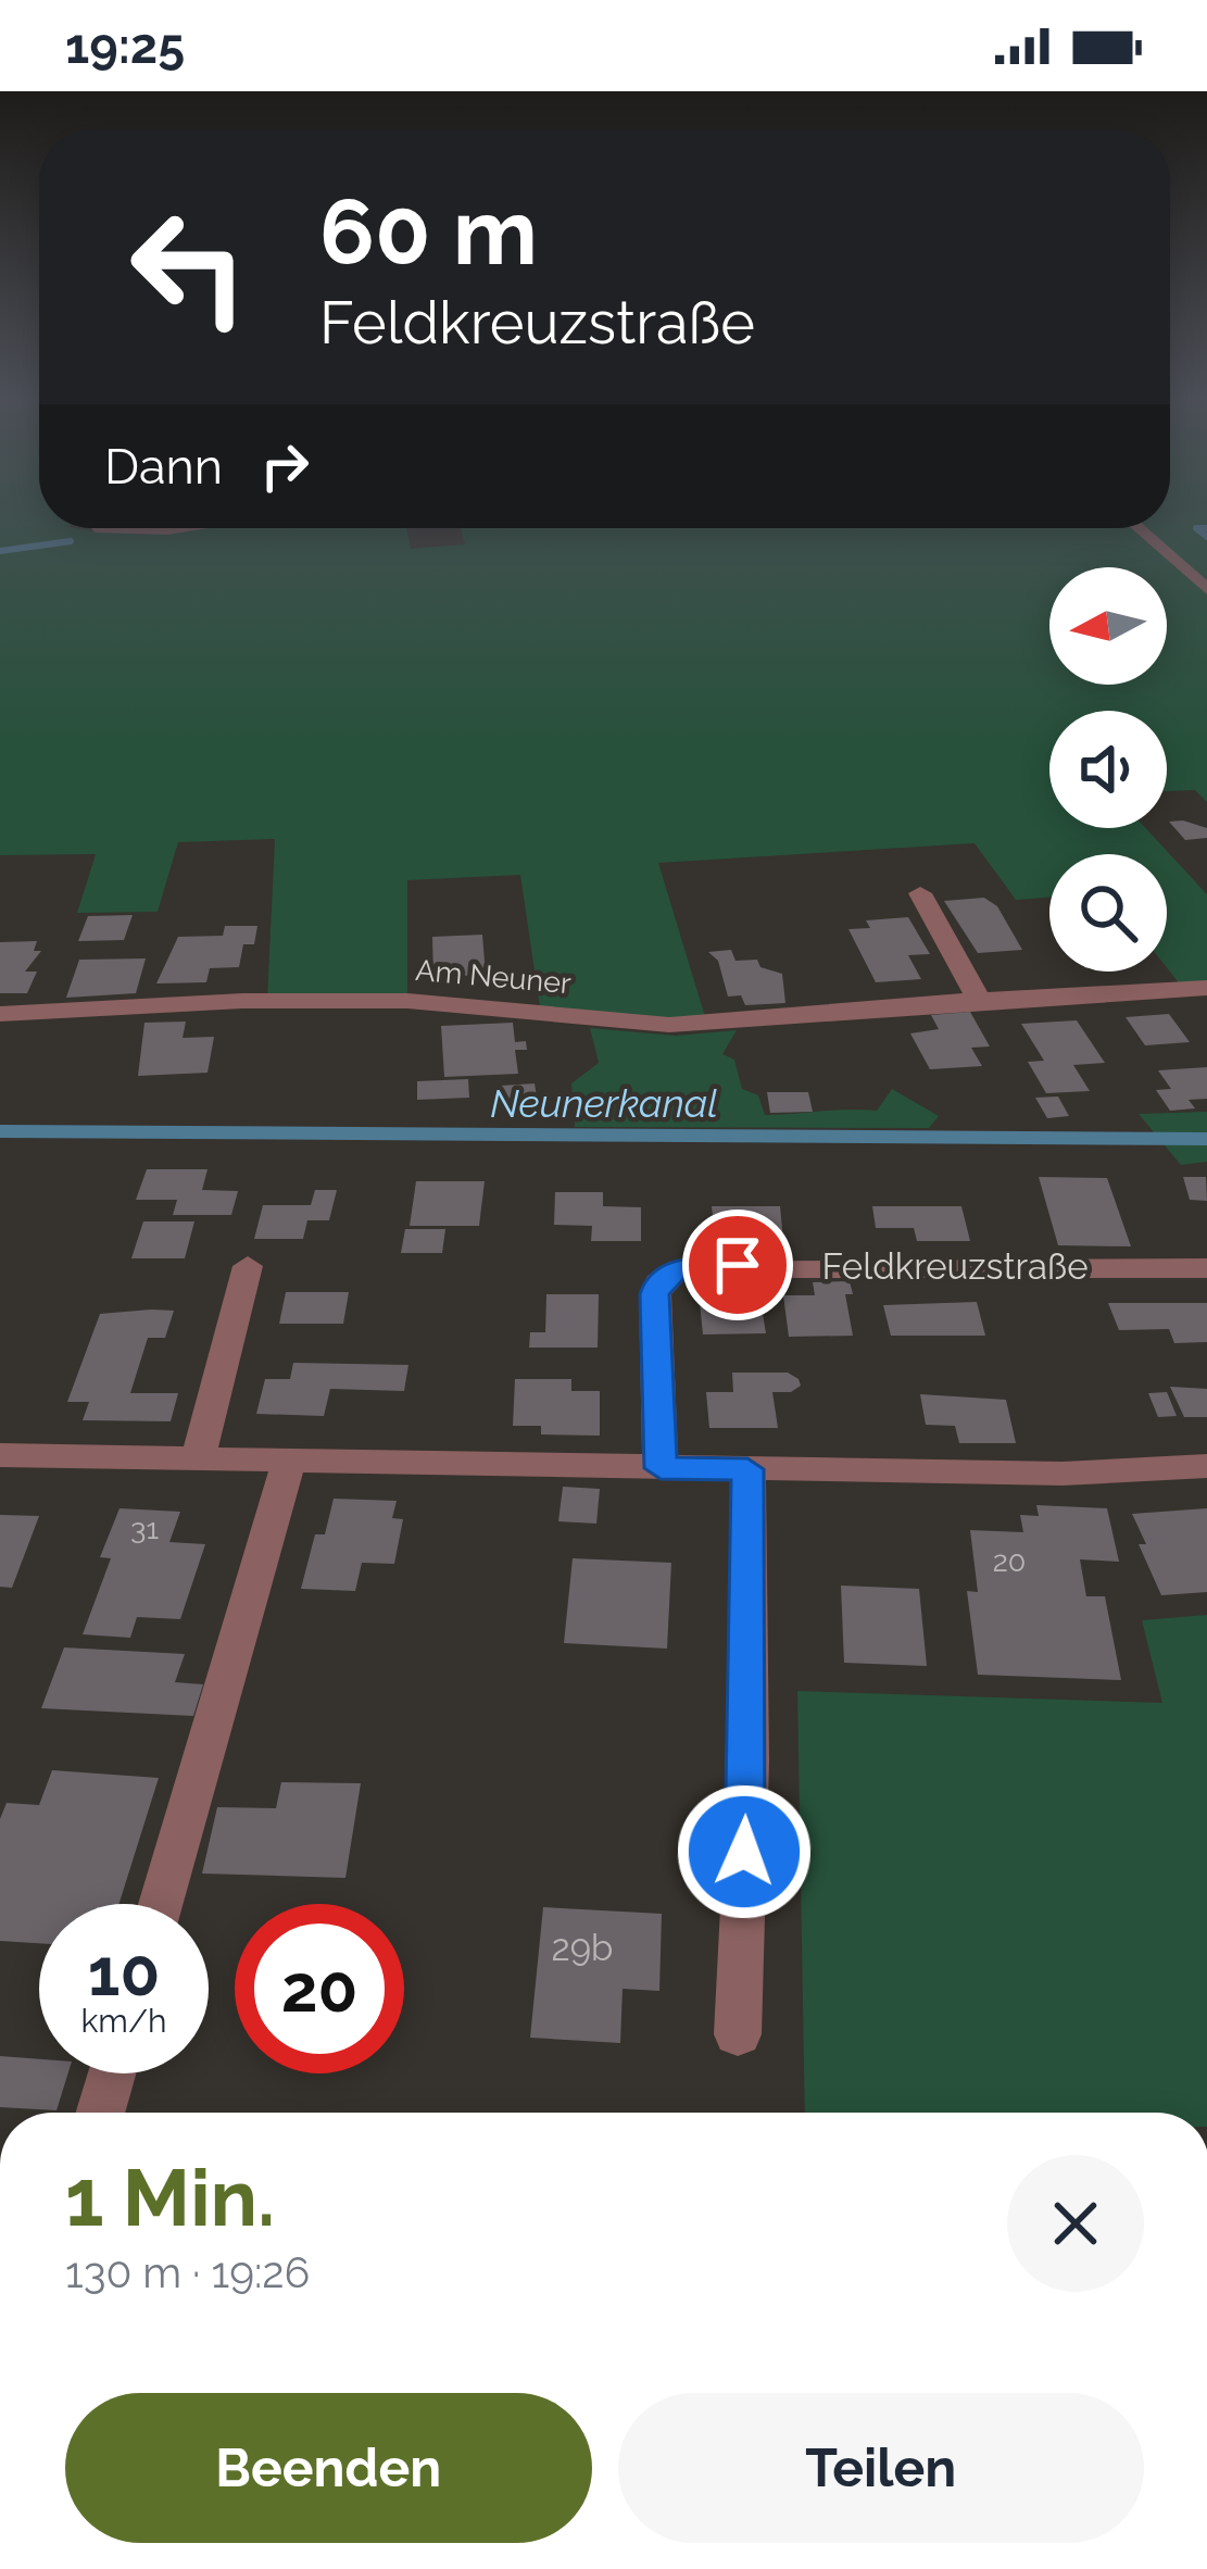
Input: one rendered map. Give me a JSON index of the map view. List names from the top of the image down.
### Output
{
  "streets": {
    "street": ["Am Neuner", "Feldkreuzstraße"]
  },
  "water": ["Neunerkanal"],
  "house_numbers": ["31", "20", "29b"],
  "north": "left",
  "page": {
    "status": "19:25",
    "turn": ["60 m", "Feldkreuzstraße"],
    "then": "Dann",
    "speed": "10 km/h",
    "limit": "20",
    "heading": ["1 Min.", "130 m · 19:26"],
    "buttons": ["Beenden", "Teilen"]
  }
}
